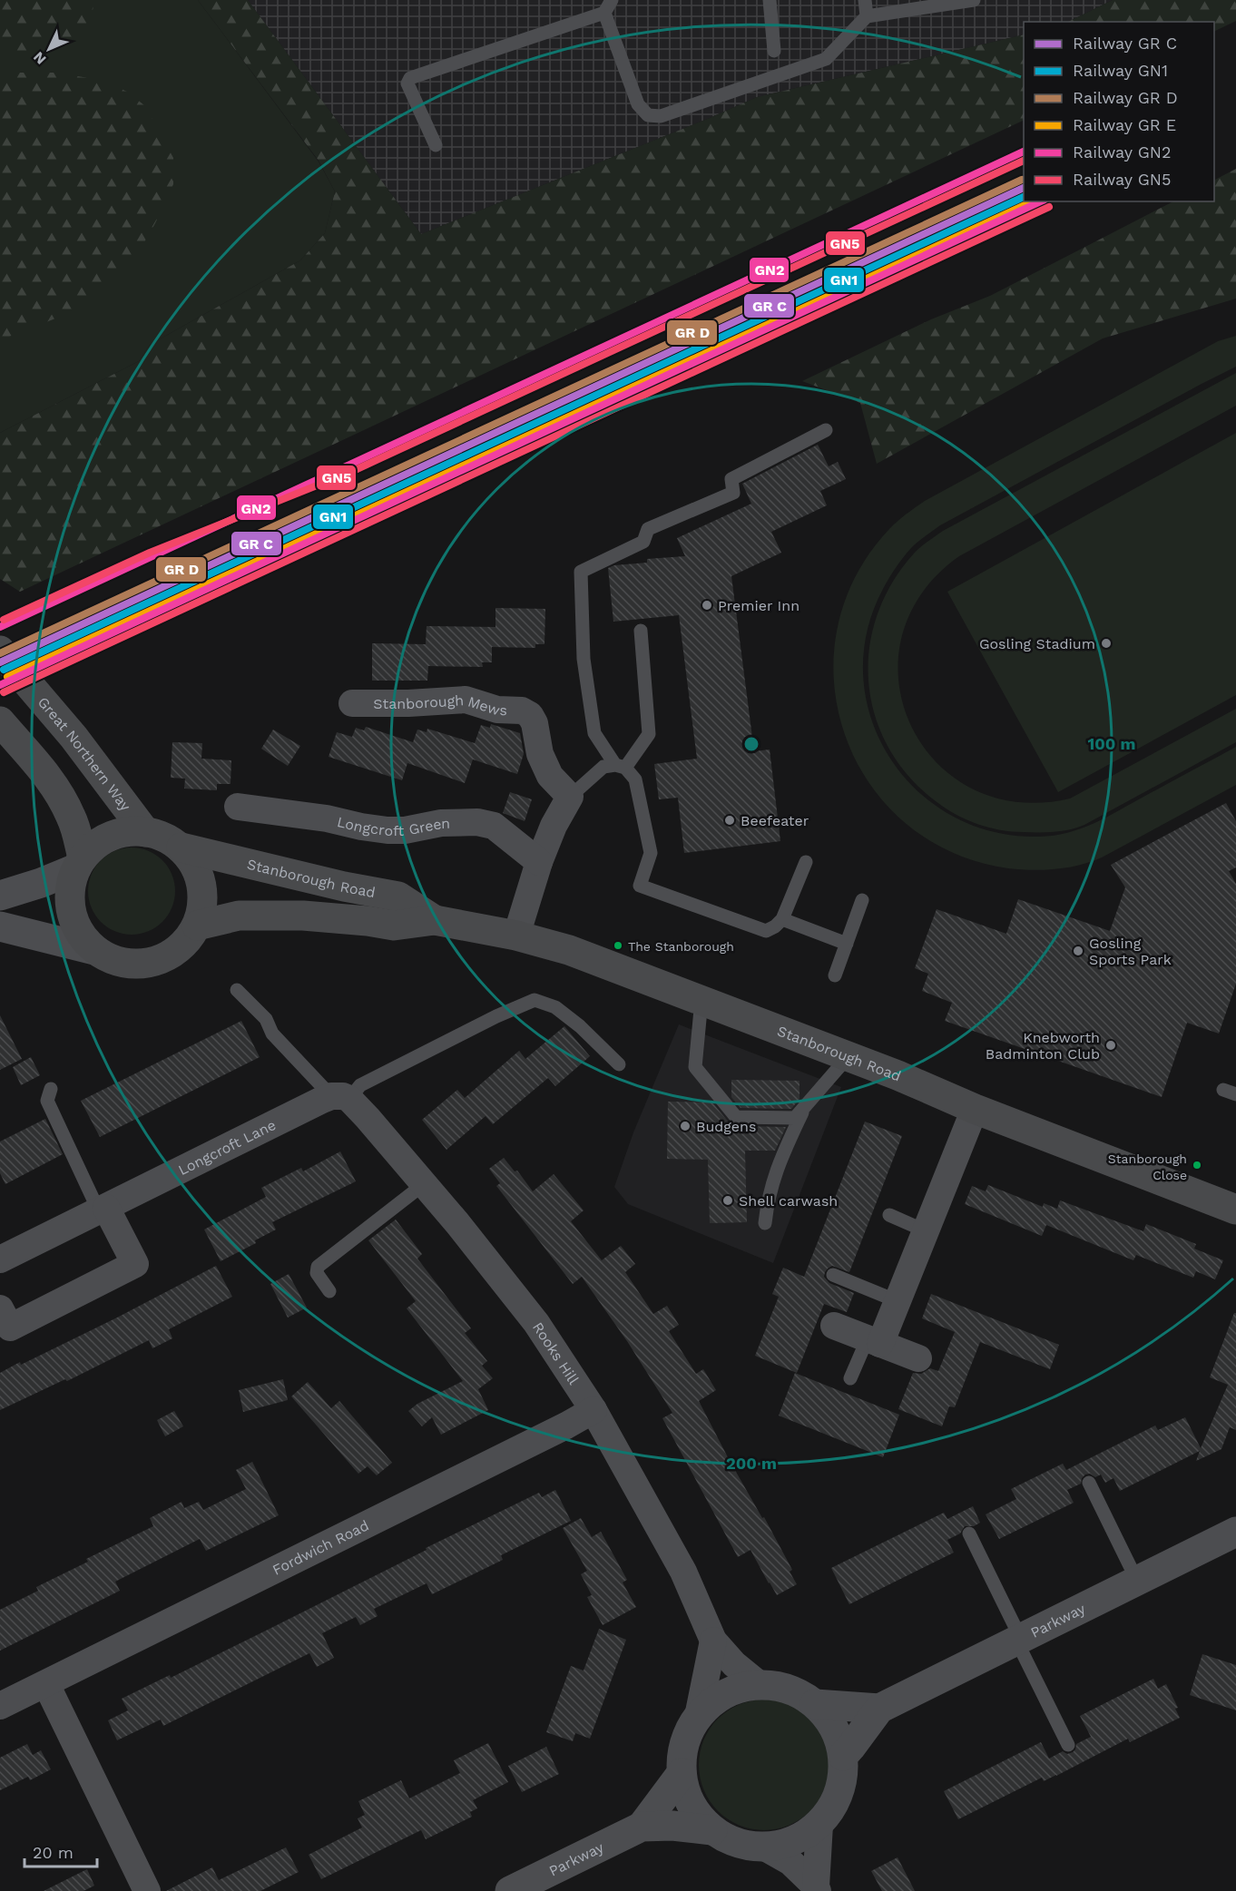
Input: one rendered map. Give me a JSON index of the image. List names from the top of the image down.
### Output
{
  "streets": {
    "main road": ["Great Northern Way", "Stanborough Road"],
    "street": [
      "Stanborough Mews",
      "Longcroft Green",
      "Longcroft Lane",
      "Rooks Hill",
      "Fordwich Road",
      "Parkway"
    ]
  },
  "crossings": [
    ["Great Northern Way", "Stanborough Road"],
    ["Longcroft Lane", "Rooks Hill"],
    ["Rooks Hill", "Fordwich Road"],
    ["Rooks Hill", "Parkway"]
  ],
  "places": [
    "Premier Inn",
    "Gosling Stadium",
    "Beefeater",
    "The Stanborough",
    "Gosling Sports Park",
    "Knebworth Badminton Club",
    "Budgens",
    "Stanborough Close",
    "Shell carwash"
  ],
  "lines": ["rail line GN2", "rail line GN5", "rail line GN1"],
  "legend": [
    "Railway GR C",
    "Railway GN1",
    "Railway GR D",
    "Railway GR E",
    "Railway GN2",
    "Railway GN5"
  ],
  "scale_bar": "20 m",
  "north": "bottom left",
  "rings": ["100 m", "200 m"]
}
